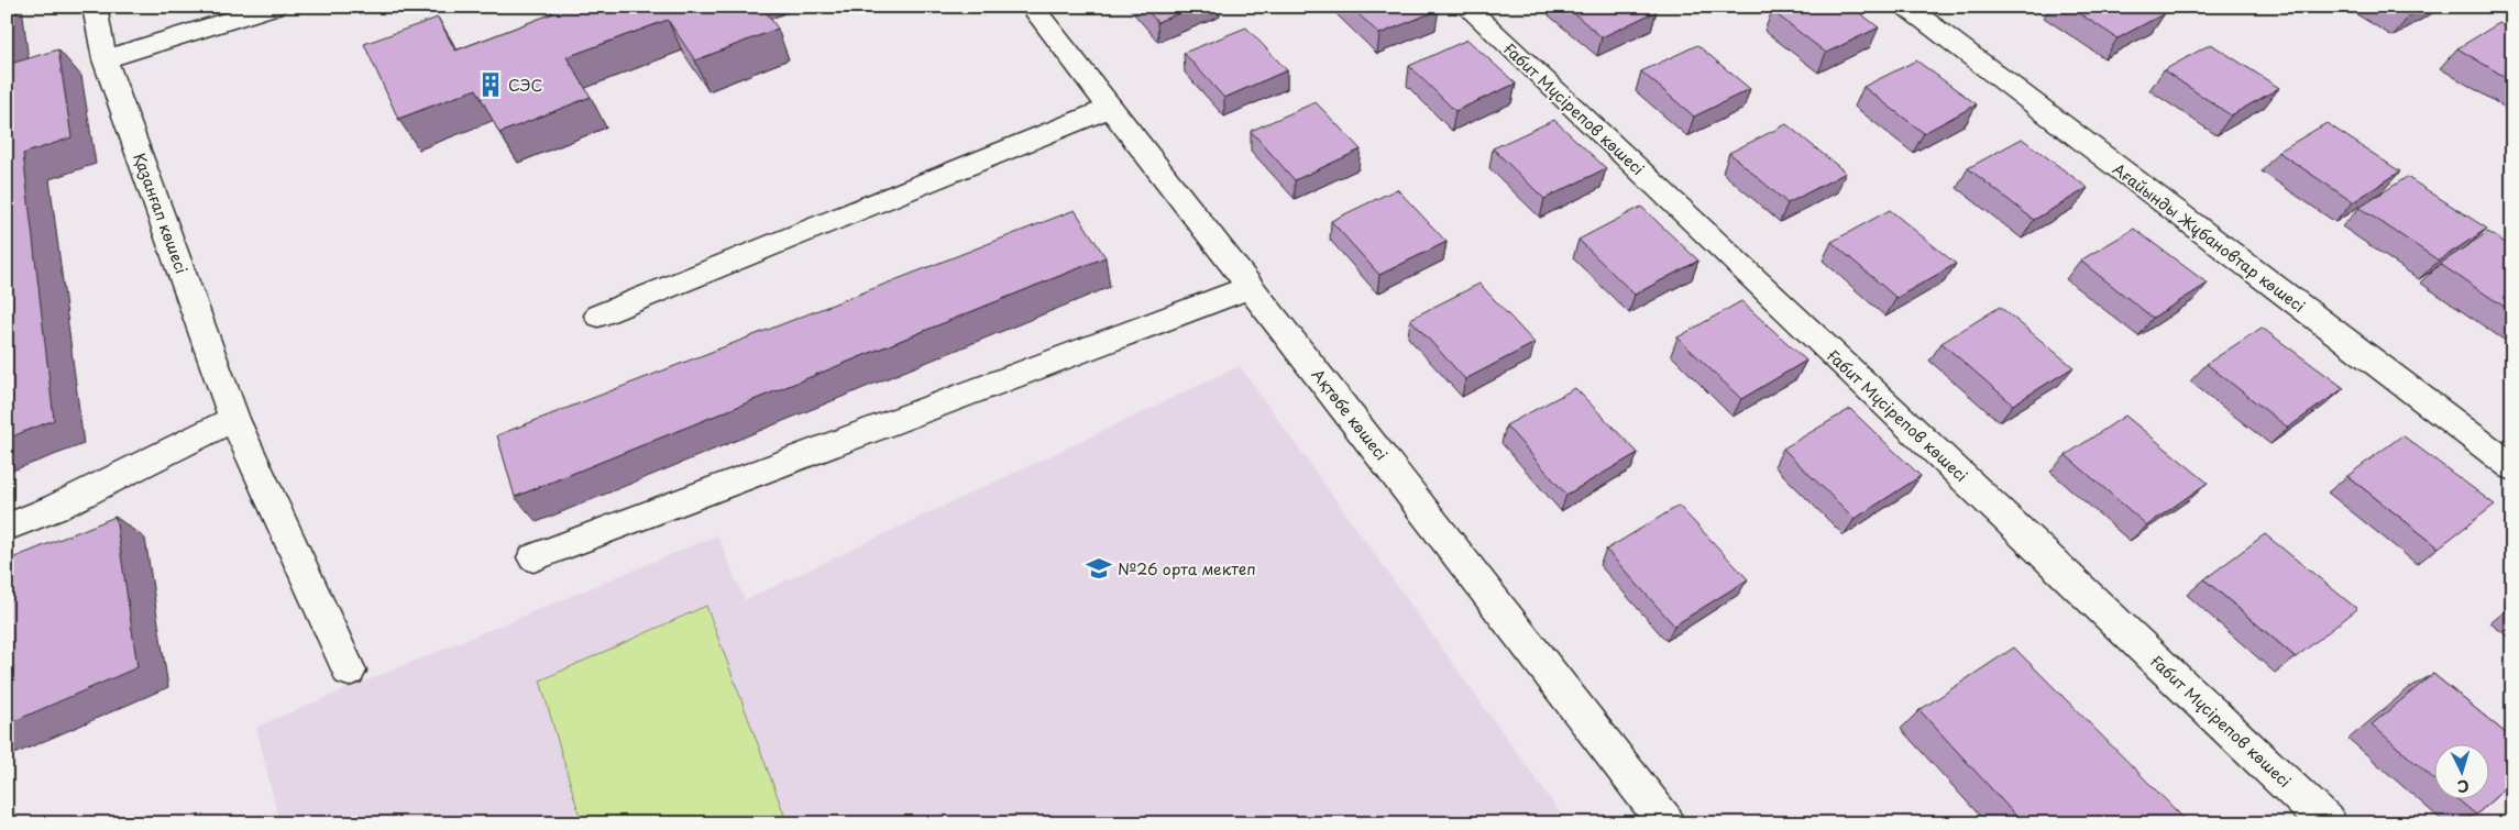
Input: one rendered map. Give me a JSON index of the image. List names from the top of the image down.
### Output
{
  "streets": {
    "street": [
      "Ғабит Мүсірепов көшесі",
      "Қазанғап көшесі",
      "Ағайынды Жұбановтар көшесі",
      "Ақтөбе көшесі"
    ]
  },
  "places": {
    "building": ["СЭС"],
    "school or university": ["№26 орта мектеп"]
  },
  "north": "bottom"
}
